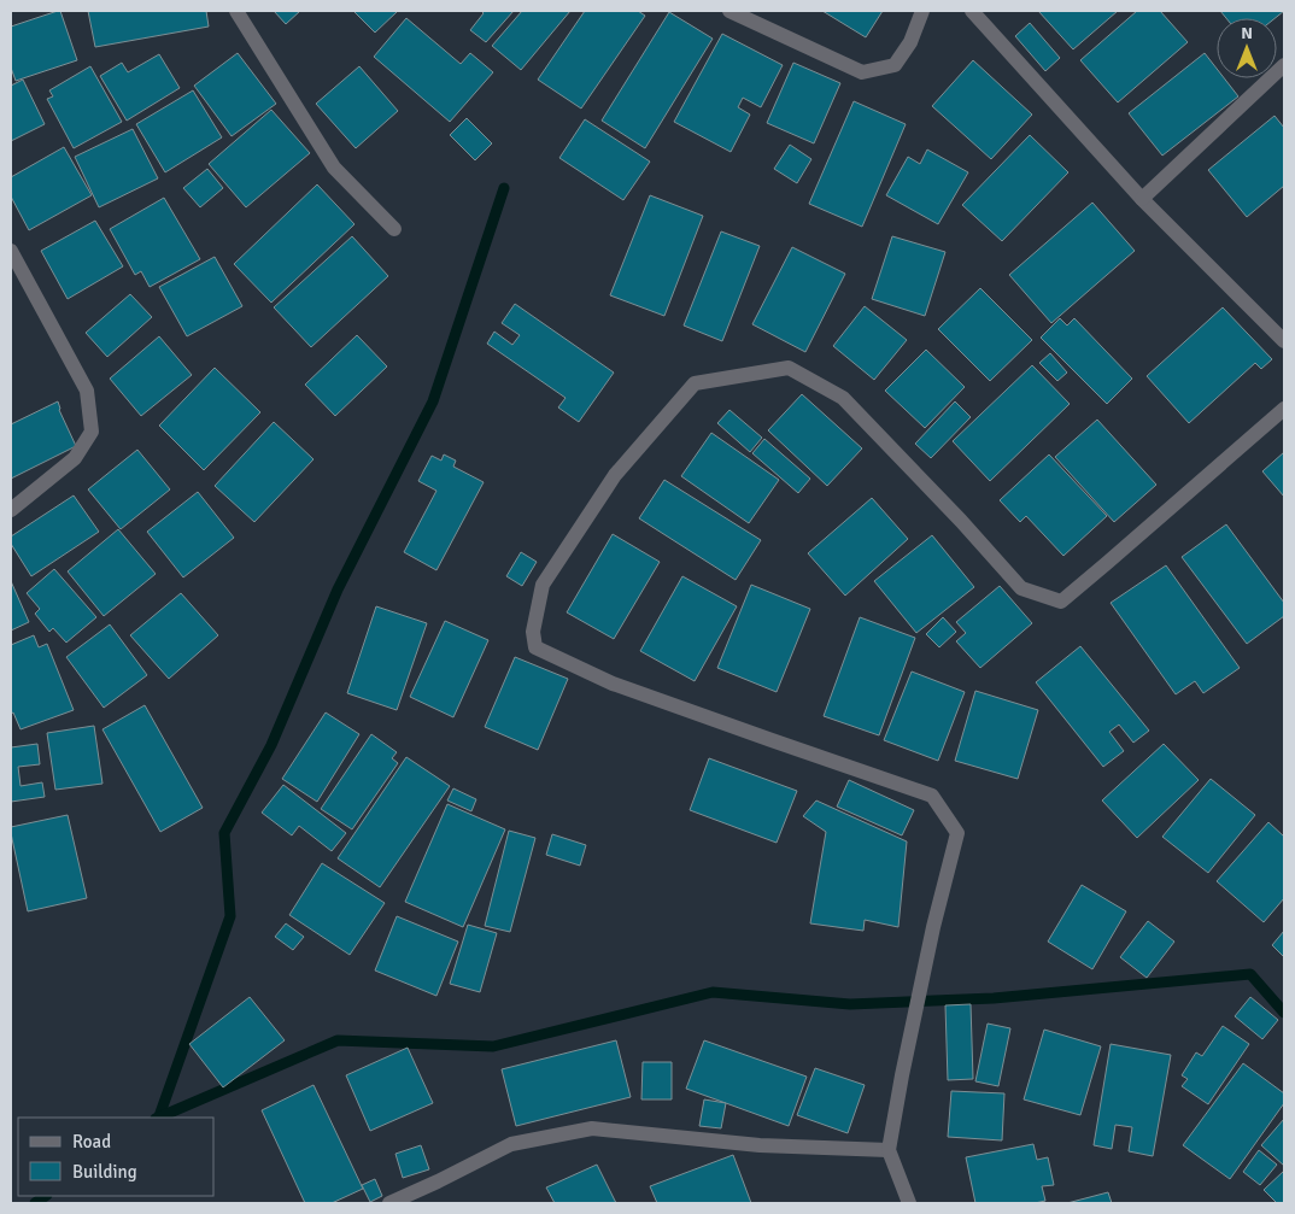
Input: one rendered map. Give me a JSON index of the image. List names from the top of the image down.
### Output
{
  "legend": ["Road", "Building"],
  "north": "top"
}
